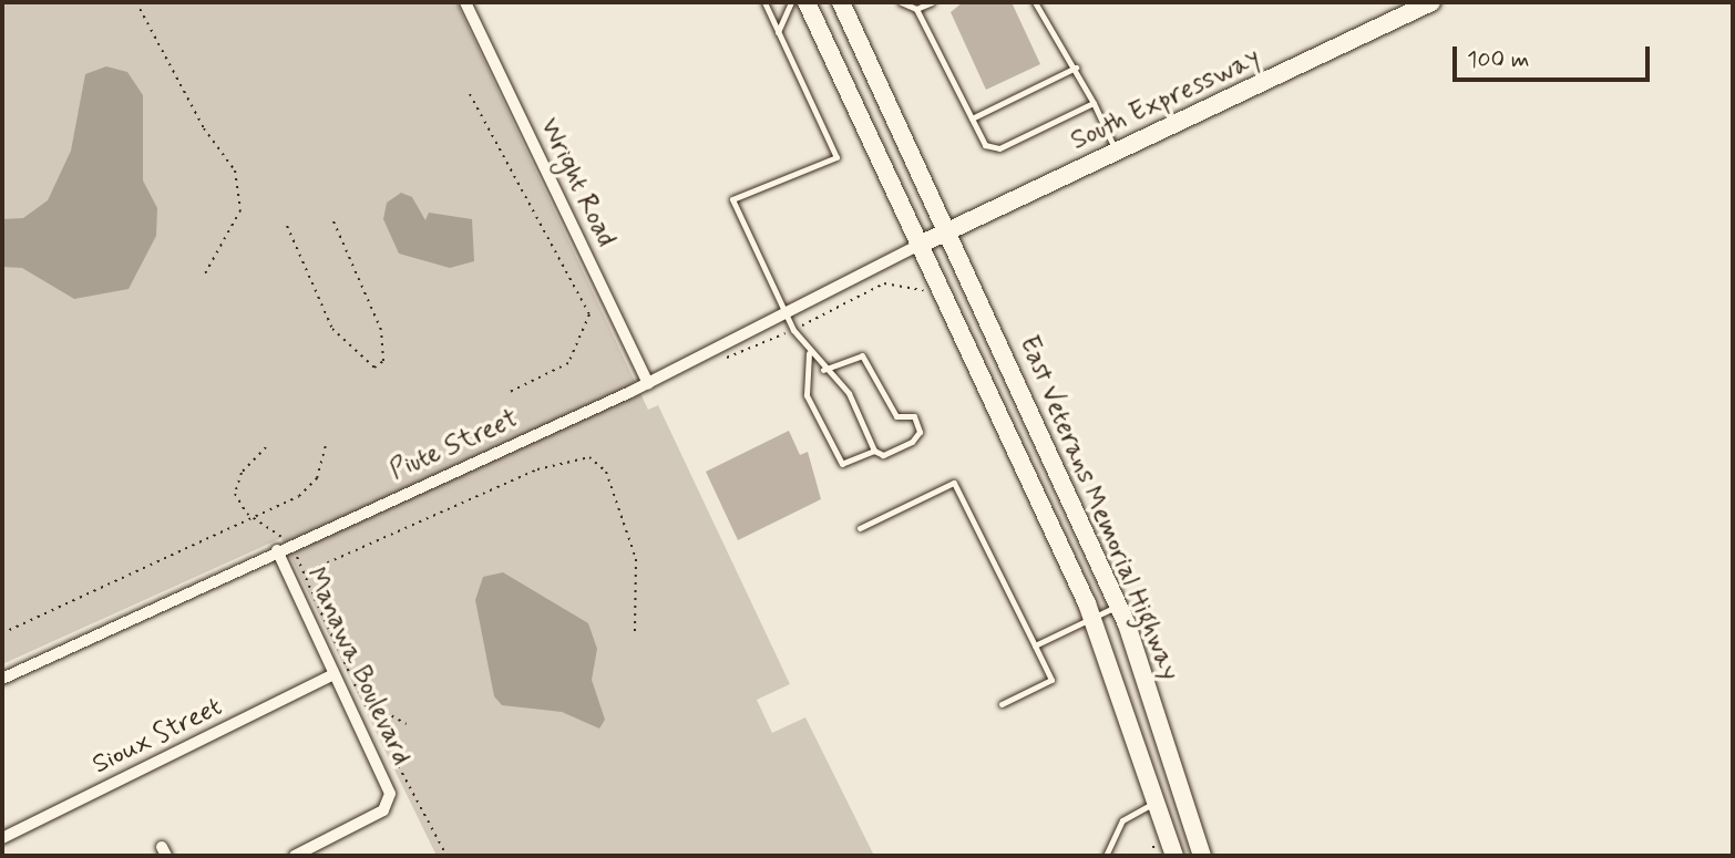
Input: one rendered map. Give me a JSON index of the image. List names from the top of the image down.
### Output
{
  "streets": {
    "main road": ["South Expressway", "East Veterans Memorial Highway"],
    "street": [
      "Wright Road",
      "Piute Street",
      "Manawa Boulevard",
      "Sioux Street"
    ]
  },
  "crossings": [
    ["South Expressway", "Piute Street"],
    ["South Expressway", "East Veterans Memorial Highway"],
    ["Wright Road", "Piute Street"],
    ["Piute Street", "East Veterans Memorial Highway"],
    ["Piute Street", "Manawa Boulevard"],
    ["Manawa Boulevard", "Sioux Street"]
  ],
  "scale_bar": "100 m"
}
